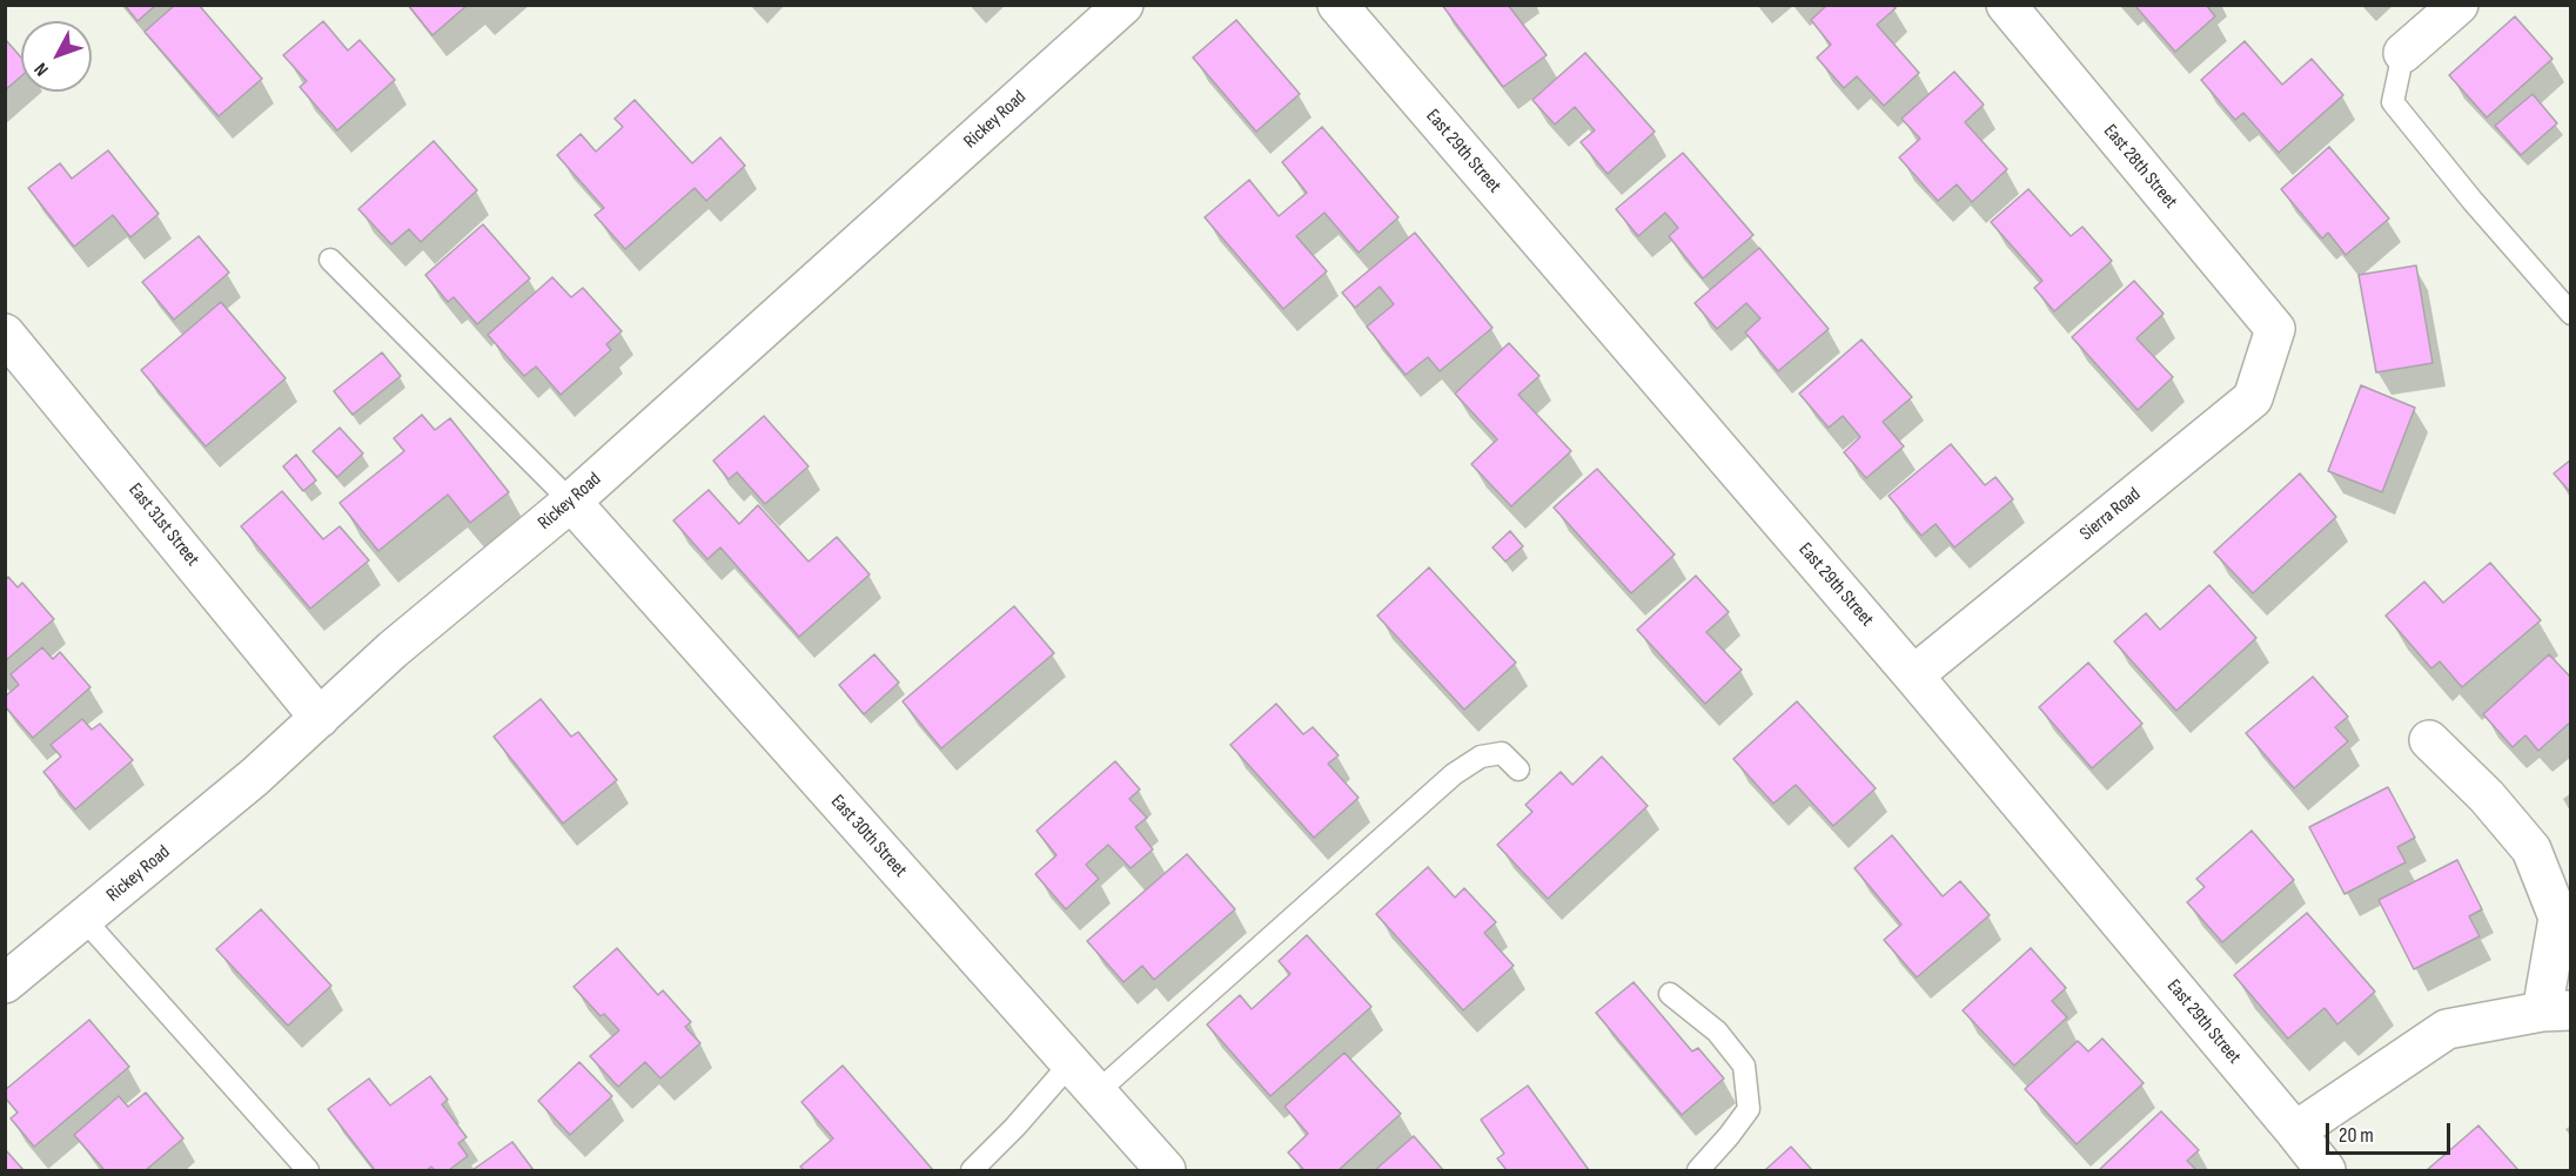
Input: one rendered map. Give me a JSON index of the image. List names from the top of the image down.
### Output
{
  "streets": {
    "street": [
      "Rickey Road",
      "East 29th Street",
      "East 28th Street",
      "Sierra Road",
      "East 31st Street",
      "East 30th Street"
    ]
  },
  "crossings": [
    ["Rickey Road", "East 31st Street"],
    ["Rickey Road", "East 30th Street"],
    ["East 29th Street", "Sierra Road"],
    ["East 28th Street", "Sierra Road"]
  ],
  "scale_bar": "20 m",
  "north": "bottom left"
}
